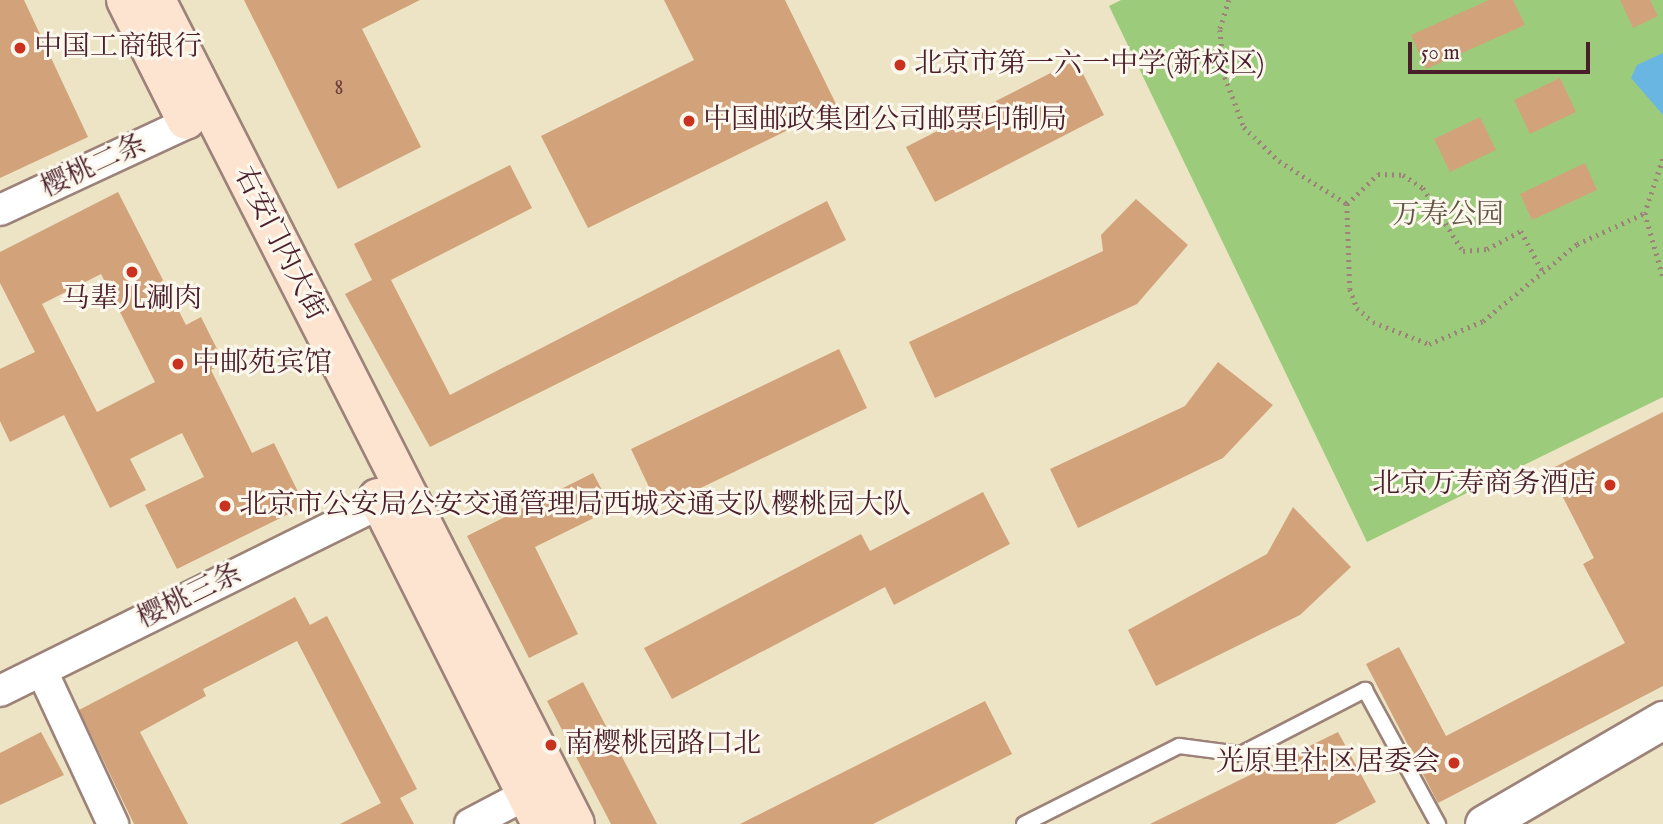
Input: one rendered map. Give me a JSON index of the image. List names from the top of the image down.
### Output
{
  "streets": {
    "main road": ["右安门内大街"],
    "street": ["樱桃二条", "樱桃三条"]
  },
  "crossings": [
    ["樱桃二条", "右安门内大街"],
    ["右安门内大街", "樱桃三条"]
  ],
  "parks": ["万寿公园"],
  "places": [
    "中国工商银行",
    "北京市第一六一中学(新校区)",
    "中国邮政集团公司邮票印制局",
    "马辈儿涮肉",
    "中邮苑宾馆",
    "北京万寿商务酒店",
    "北京市公安局公安交通管理局西城交通支队樱桃园大队",
    "南樱桃园路口北",
    "光原里社区居委会"
  ],
  "house_numbers": ["8"],
  "scale_bar": "50 m"
}
